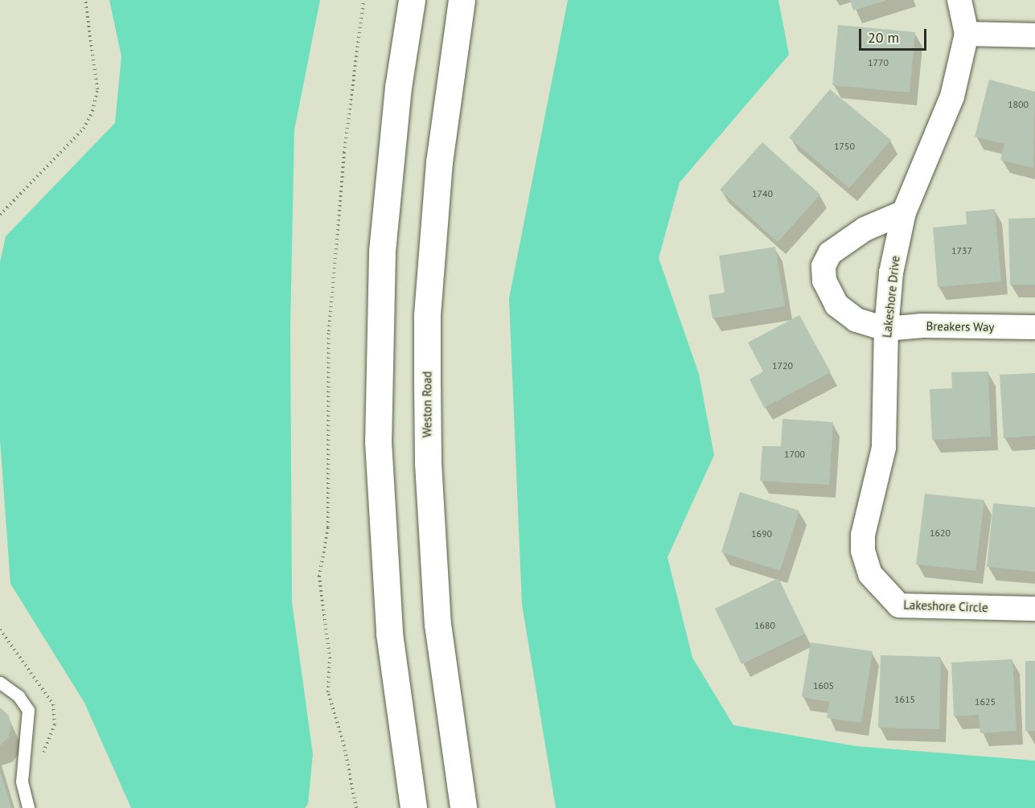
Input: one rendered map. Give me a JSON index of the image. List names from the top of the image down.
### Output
{
  "streets": {
    "main road": ["Weston Road"],
    "street": ["Lakeshore Drive", "Breakers Way", "Lakeshore Circle"]
  },
  "crossings": [
    ["Lakeshore Drive", "Breakers Way"],
    ["Lakeshore Drive", "Lakeshore Circle"]
  ],
  "house_numbers": [
    "1770",
    "1800",
    "1750",
    "1740",
    "1737",
    "1720",
    "1700",
    "1620",
    "1690",
    "1680",
    "1605",
    "1615",
    "1625"
  ],
  "scale_bar": "20 m"
}
